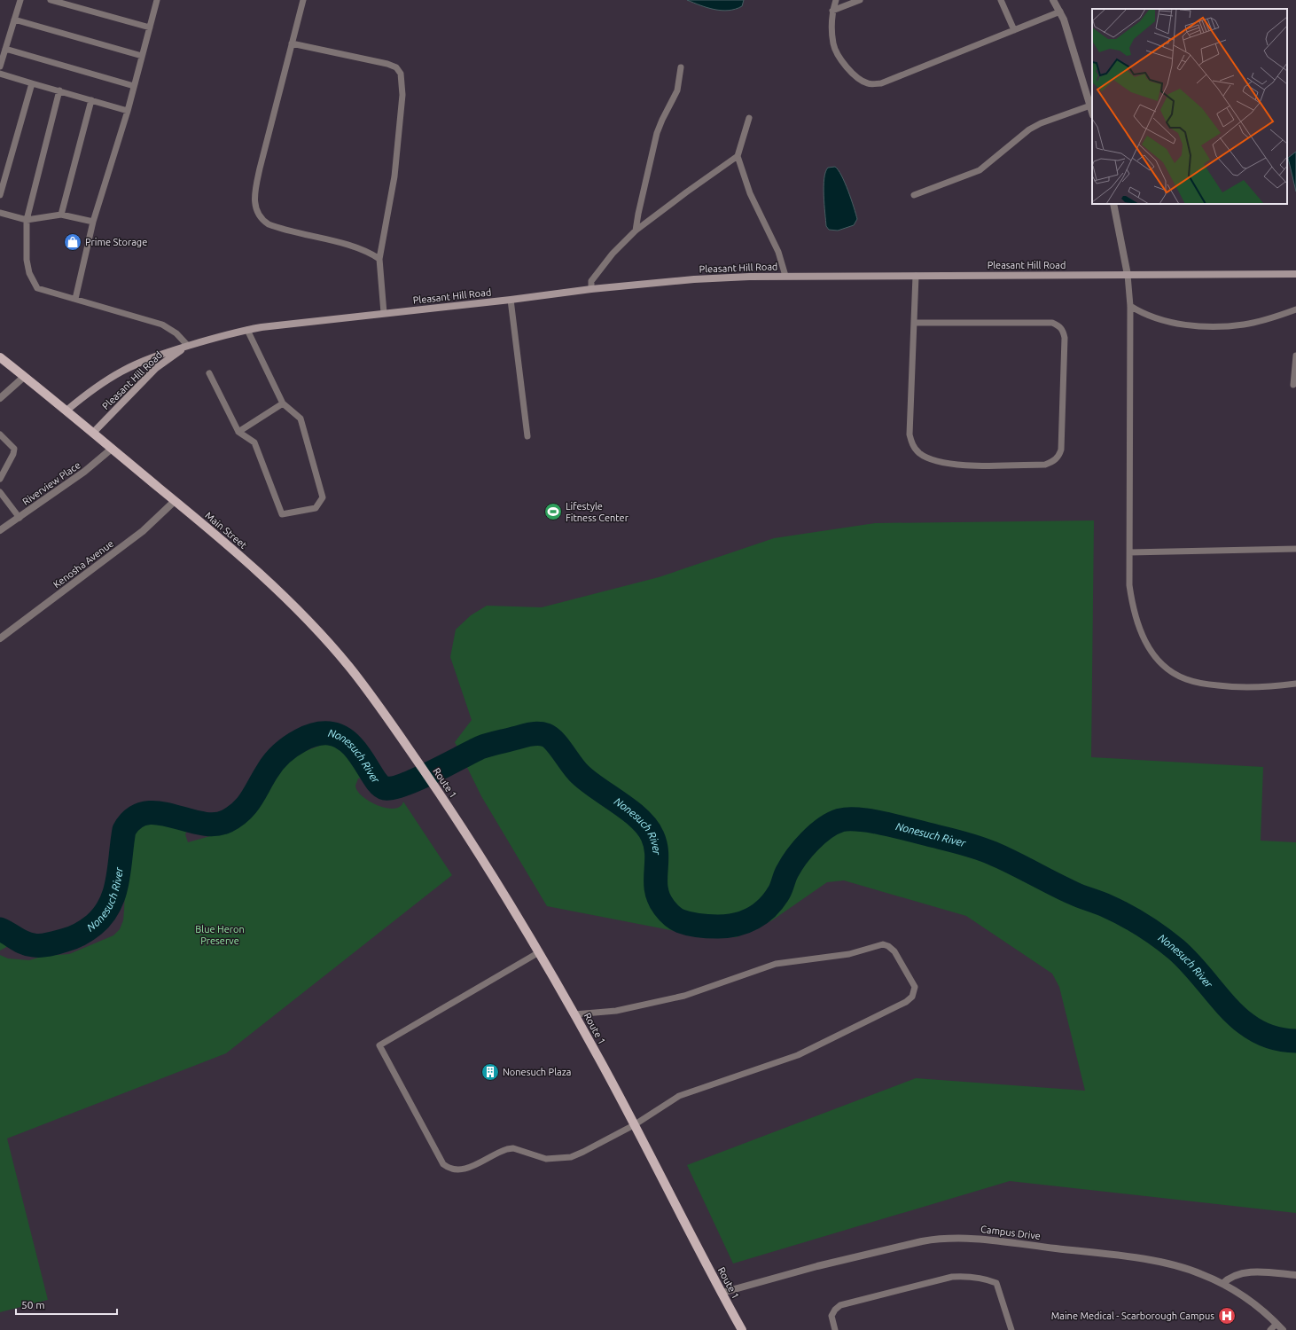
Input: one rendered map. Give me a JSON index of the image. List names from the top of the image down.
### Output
{
  "streets": {
    "main road": ["Main Street", "Route 1"],
    "street": [
      "Pleasant Hill Road",
      "Riverview Place",
      "Kenosha Avenue",
      "Campus Drive"
    ]
  },
  "crossings": [
    ["Pleasant Hill Road", "Main Street"],
    ["Riverview Place", "Main Street"],
    ["Main Street", "Kenosha Avenue"],
    ["Main Street", "Route 1"],
    ["Route 1", "Campus Drive"]
  ],
  "water": ["Nonesuch River"],
  "parks": ["Blue Heron Preserve"],
  "places": {
    "shop": ["Prime Storage"],
    "sports": ["Lifestyle Fitness Center"],
    "building": ["Nonesuch Plaza"],
    "hospital": ["Maine Medical - Scarborough Campus"]
  },
  "scale_bar": "50 m"
}
